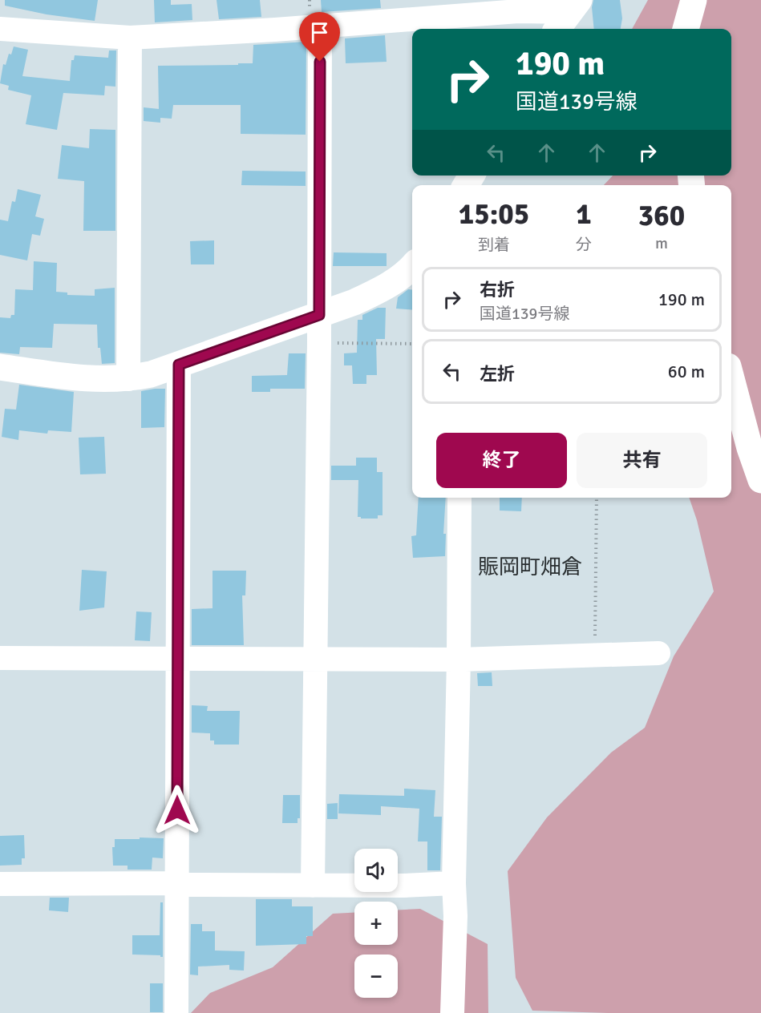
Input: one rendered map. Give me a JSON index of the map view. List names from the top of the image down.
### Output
{
  "districts": ["賑岡町畑倉"],
  "page": {
    "turn": ["190 m", "国道139号線"],
    "eta": [
      "15:05",
      "到着",
      "1",
      "分",
      "360",
      "m"
    ],
    "list": [
      {
        "name": "右折",
        "note": "国道139号線",
        "value": "190 m"
      },
      {
        "name": "左折",
        "value": "60 m"
      }
    ],
    "buttons": ["終了", "共有"],
    "map_buttons": ["+", "−"]
  }
}
